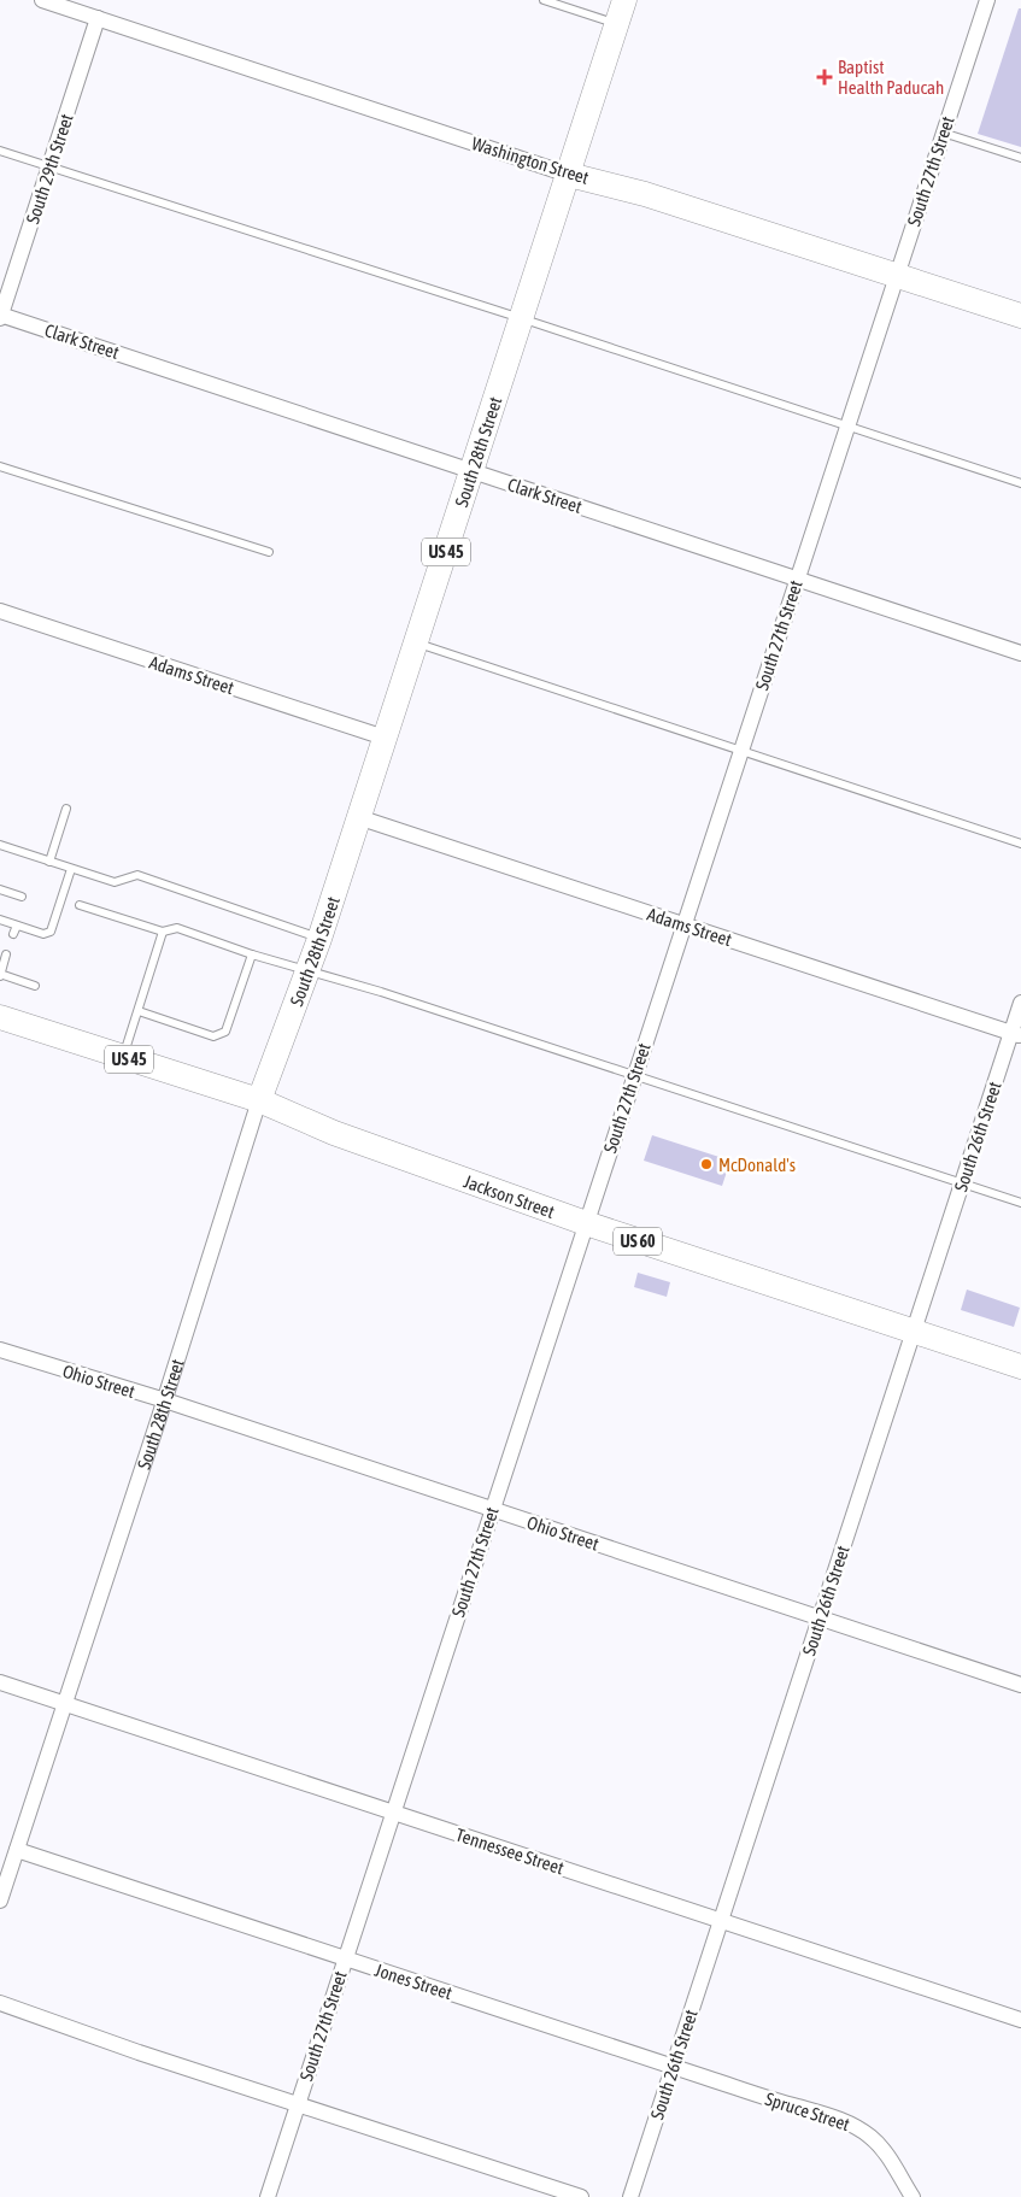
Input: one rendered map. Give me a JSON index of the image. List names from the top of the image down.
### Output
{
  "streets": {
    "main road": [
      "Washington Street",
      "South 28th Street",
      "US 45",
      "Jackson Street",
      "US 60"
    ],
    "street": [
      "South 29th Street",
      "South 27th Street",
      "Clark Street",
      "Adams Street",
      "South 26th Street",
      "Ohio Street",
      "Tennessee Street",
      "Jones Street",
      "Spruce Street"
    ]
  },
  "crossings": [
    ["Washington Street", "South 29th Street"],
    ["Washington Street", "South 27th Street"],
    ["Washington Street", "South 28th Street"],
    ["South 29th Street", "Clark Street"],
    ["South 27th Street", "Clark Street"],
    ["South 27th Street", "Adams Street"],
    ["South 27th Street", "Jackson Street"],
    ["South 27th Street", "Ohio Street"],
    ["South 27th Street", "Tennessee Street"],
    ["South 27th Street", "Jones Street"],
    ["Clark Street", "South 28th Street"],
    ["South 28th Street", "Adams Street"],
    ["South 28th Street", "Jackson Street"],
    ["South 28th Street", "Ohio Street"],
    ["South 28th Street", "Tennessee Street"],
    ["South 28th Street", "Jones Street"],
    ["Adams Street", "South 26th Street"],
    ["South 26th Street", "Jackson Street"],
    ["South 26th Street", "Ohio Street"],
    ["South 26th Street", "Tennessee Street"],
    ["South 26th Street", "Jones Street"],
    ["South 26th Street", "Spruce Street"],
    ["Jones Street", "Spruce Street"]
  ],
  "places": {
    "health": ["Baptist Health Paducah"],
    "other": ["McDonald's"]
  }
}
